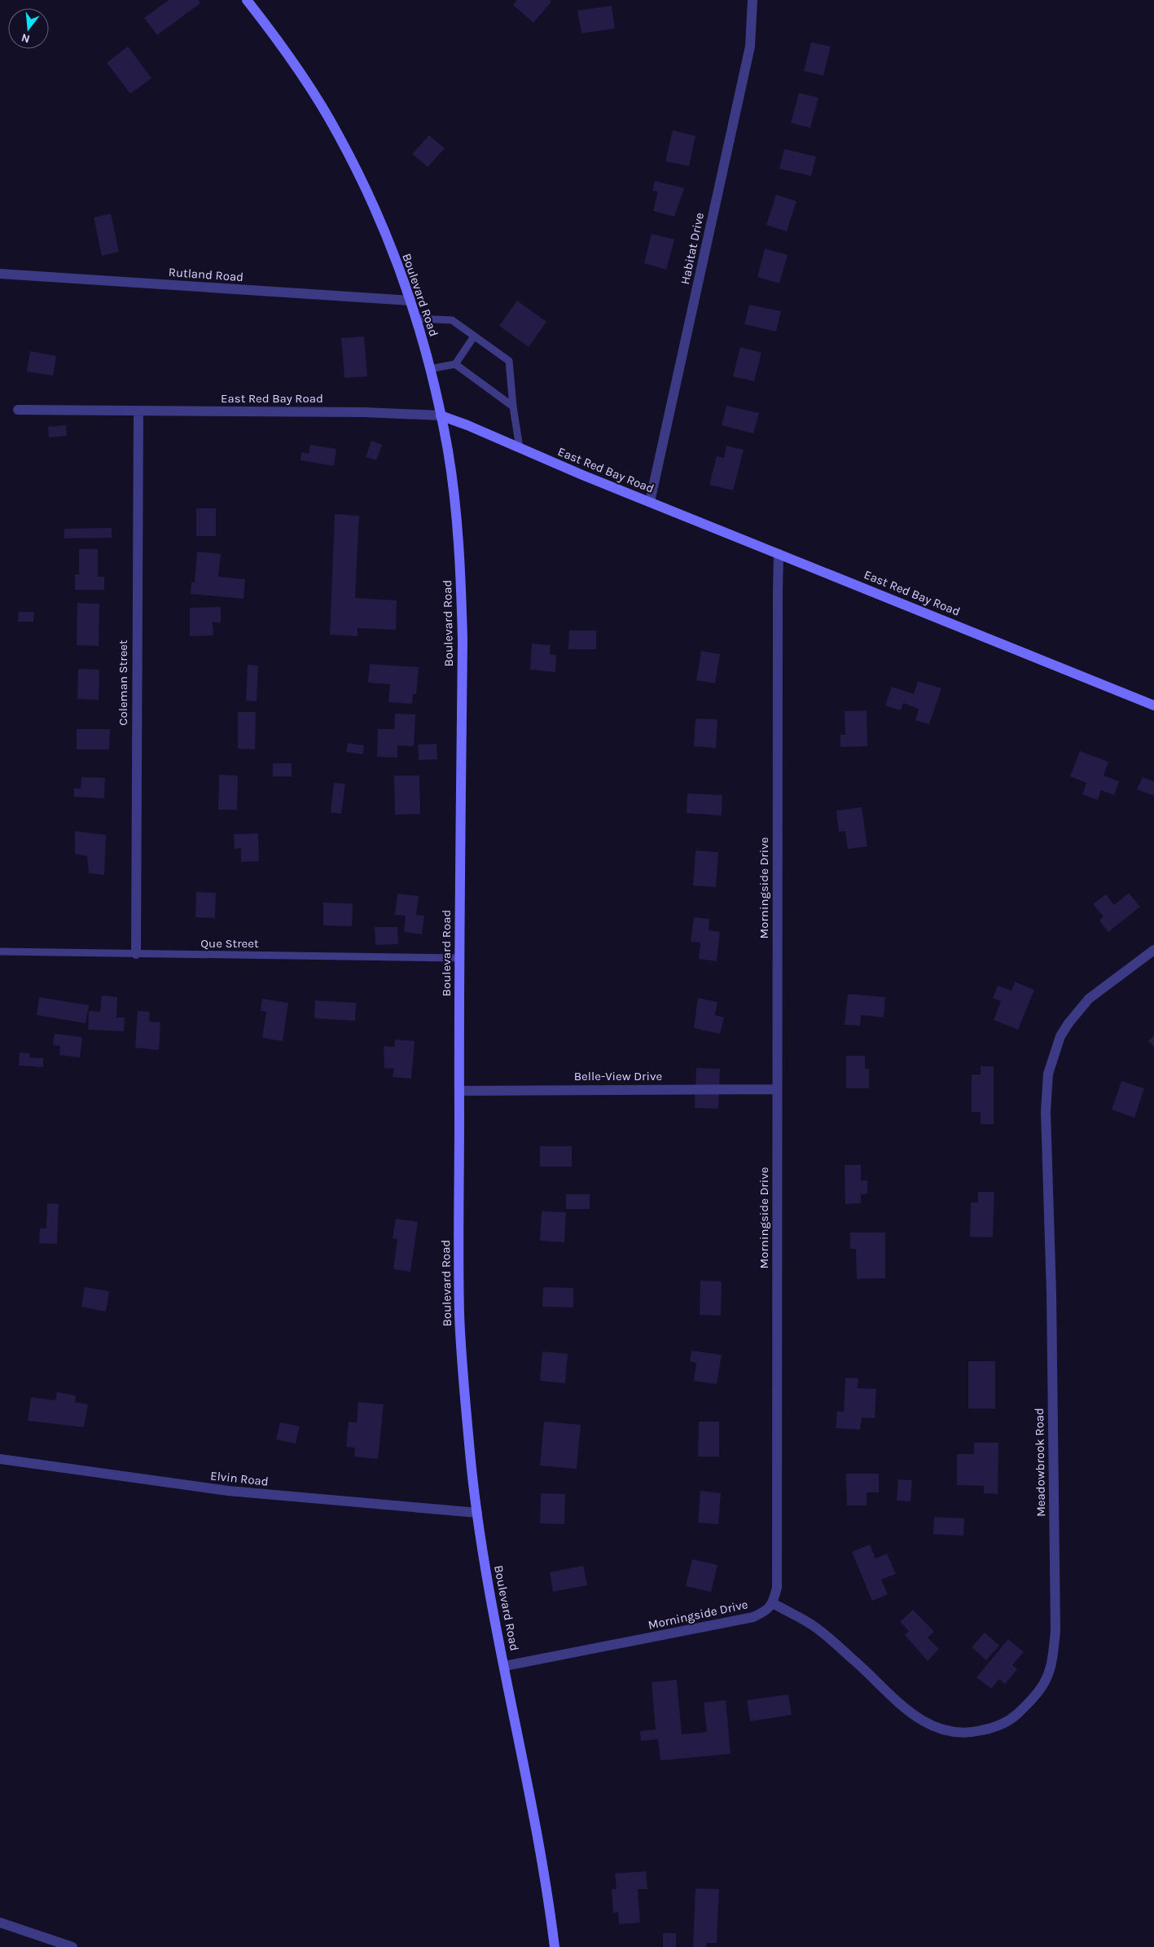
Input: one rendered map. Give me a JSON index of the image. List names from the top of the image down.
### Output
{
  "streets": {
    "street": [
      "Habitat Drive",
      "Rutland Road",
      "Boulevard Road",
      "East Red Bay Road",
      "Coleman Street",
      "Morningside Drive",
      "Belle-View Drive",
      "Meadowbrook Road",
      "Elvin Road"
    ],
    "lane": ["Que Street"]
  },
  "crossings": [
    ["Habitat Drive", "East Red Bay Road"],
    ["Rutland Road", "Boulevard Road"],
    ["Boulevard Road", "East Red Bay Road"],
    ["Boulevard Road", "Morningside Drive"],
    ["Boulevard Road", "Que Street"],
    ["Boulevard Road", "Belle-View Drive"],
    ["Boulevard Road", "Elvin Road"],
    ["East Red Bay Road", "Coleman Street"],
    ["East Red Bay Road", "Morningside Drive"],
    ["Coleman Street", "Que Street"],
    ["Morningside Drive", "Belle-View Drive"],
    ["Morningside Drive", "Meadowbrook Road"]
  ],
  "north": "bottom"
}
